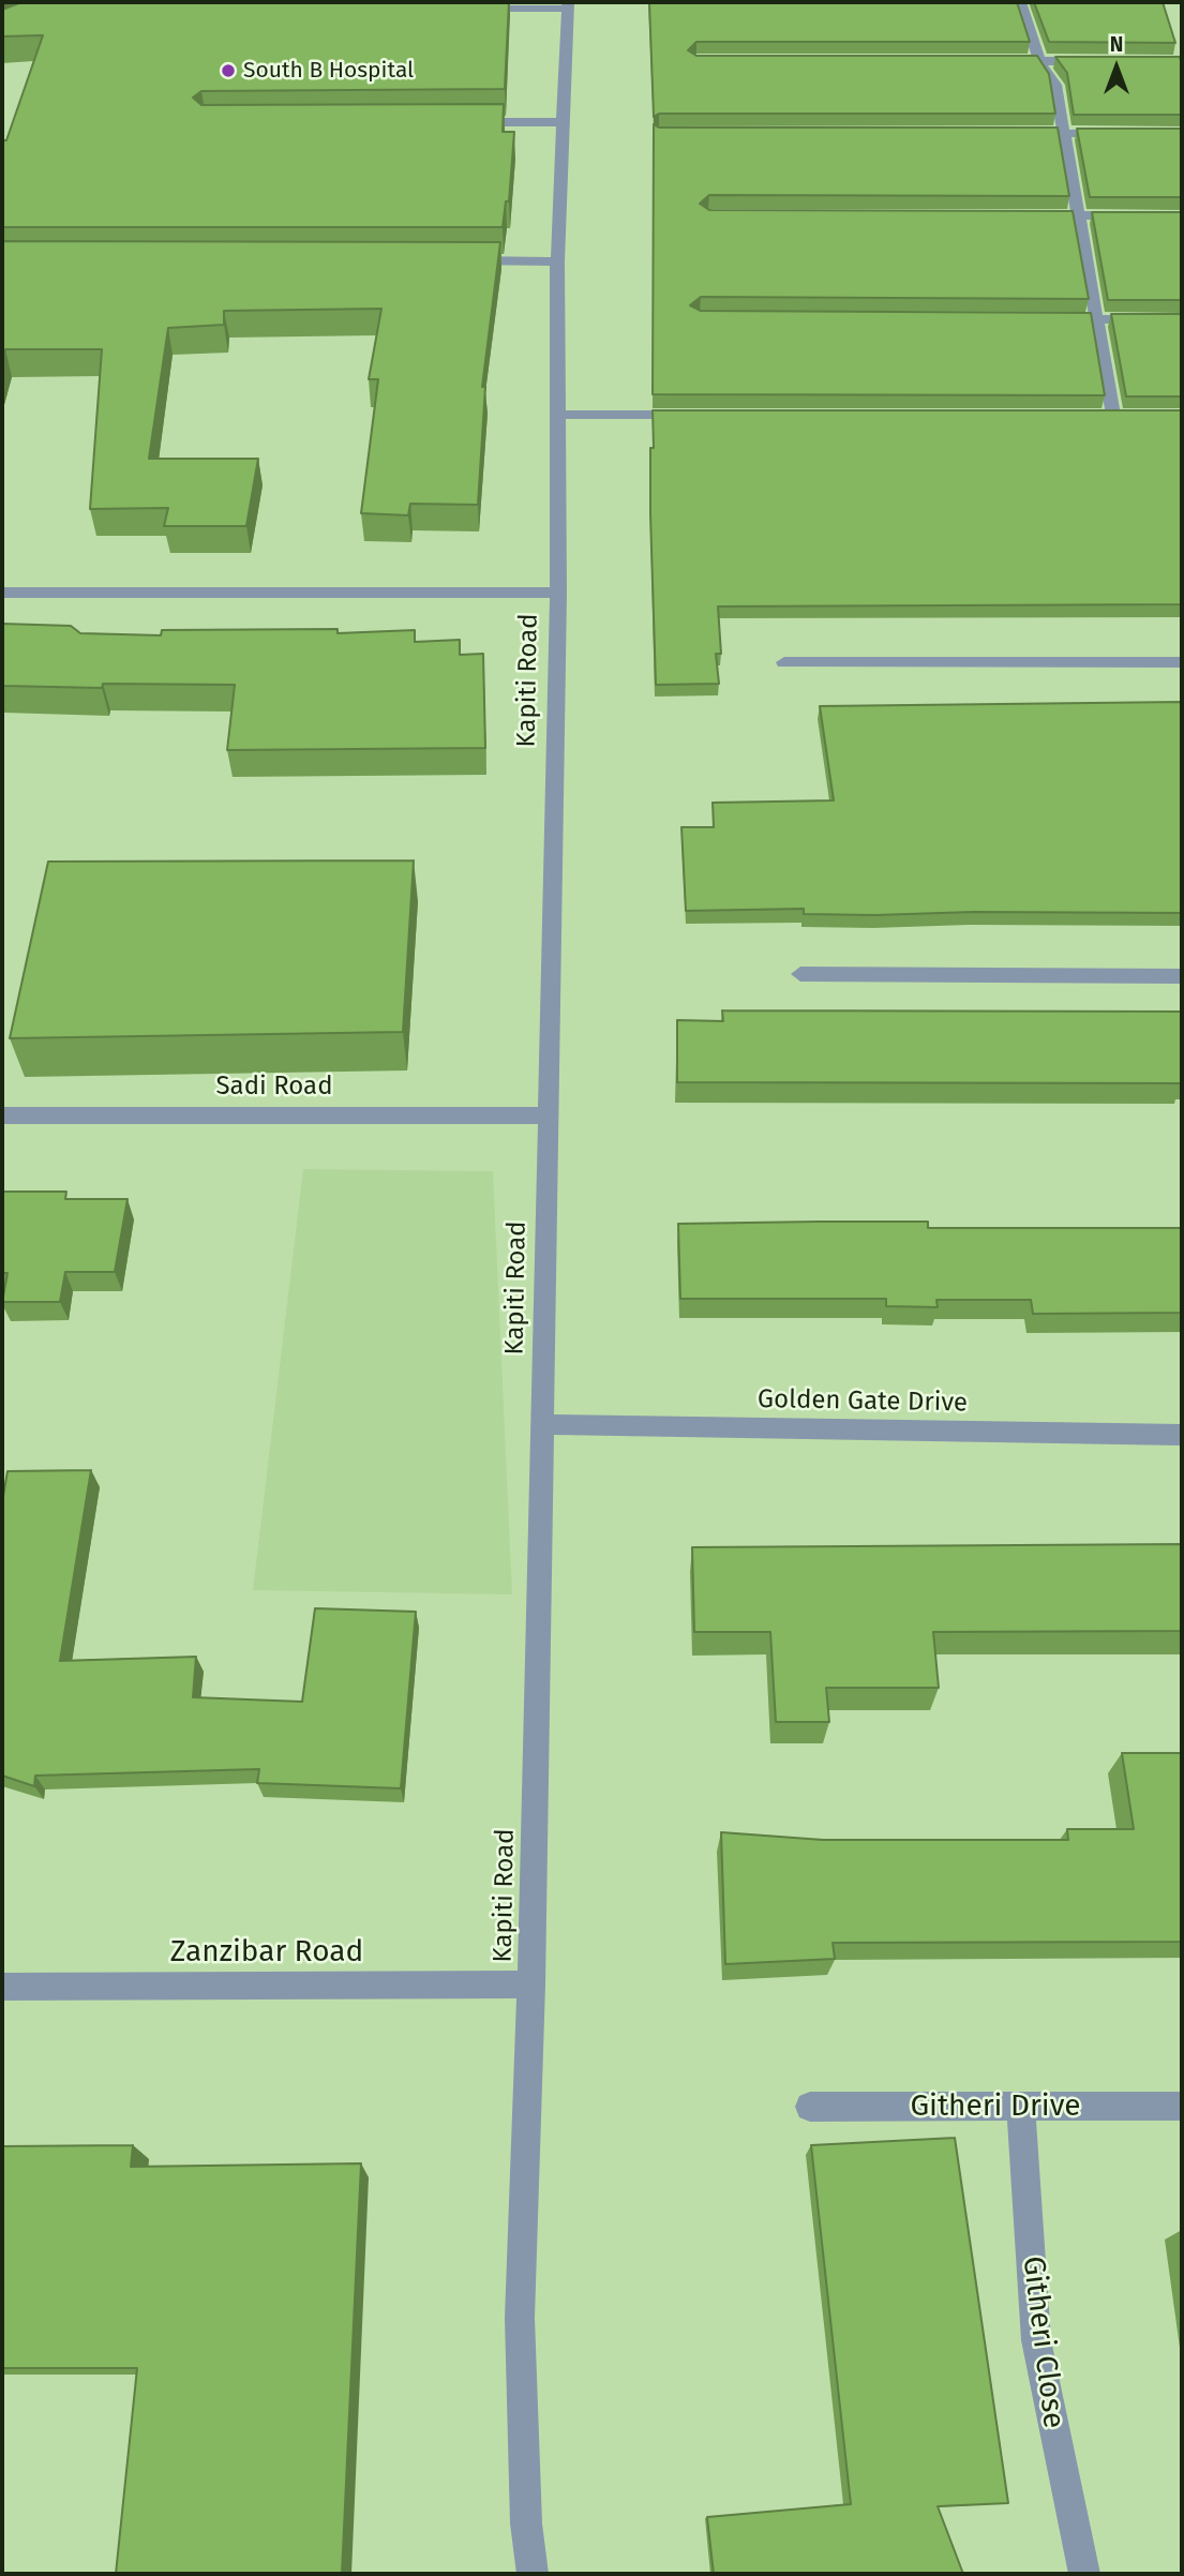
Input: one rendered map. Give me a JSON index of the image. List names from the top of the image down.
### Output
{
  "streets": {
    "street": [
      "Kapiti Road",
      "Sadi Road",
      "Golden Gate Drive",
      "Zanzibar Road",
      "Githeri Drive",
      "Githeri Close"
    ]
  },
  "crossings": [
    ["Kapiti Road", "Sadi Road"],
    ["Kapiti Road", "Golden Gate Drive"],
    ["Kapiti Road", "Zanzibar Road"],
    ["Githeri Drive", "Githeri Close"]
  ],
  "places": ["South B Hospital"],
  "north": "top"
}
